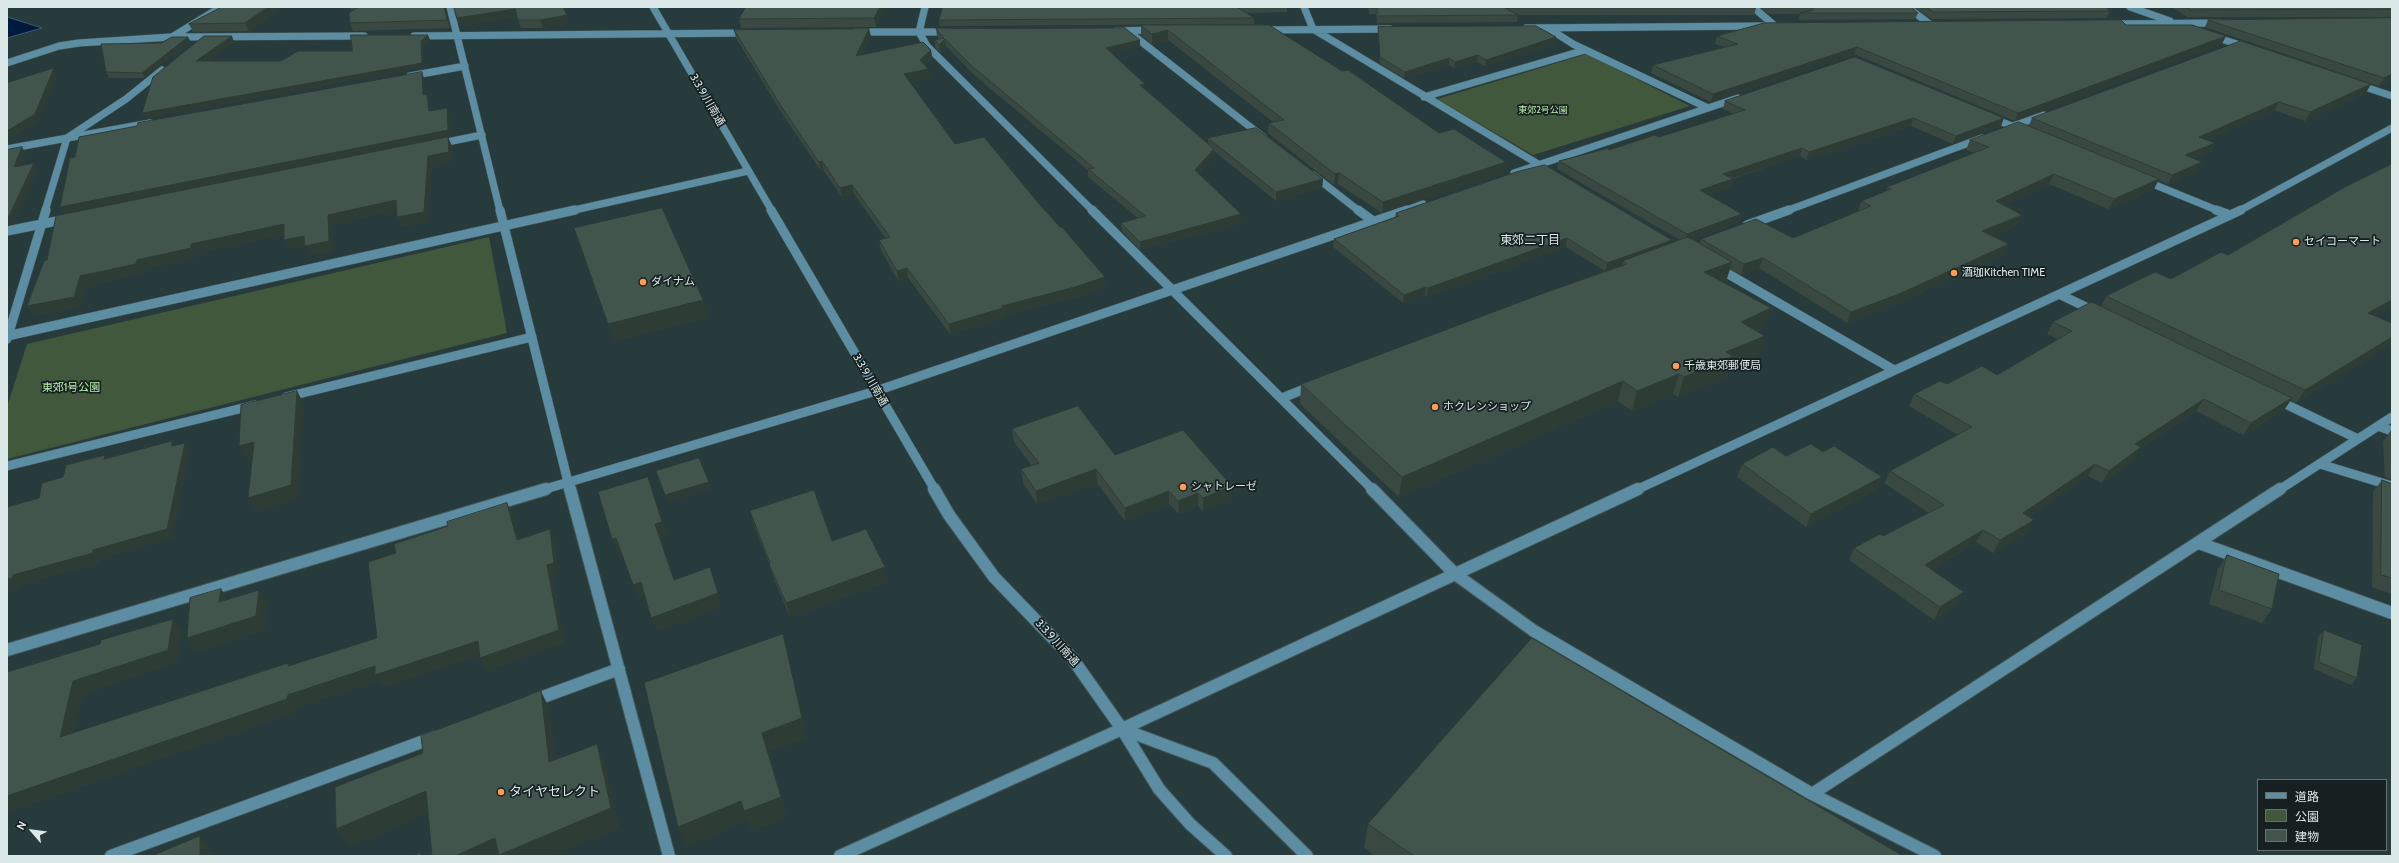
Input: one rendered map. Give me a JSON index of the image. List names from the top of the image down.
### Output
{
  "streets": {
    "street": ["3.3.9 川南通"]
  },
  "districts": ["東郊二丁目"],
  "parks": ["東郊2号公園", "東郊1号公園"],
  "places": [
    "セイコーマート",
    "酒珈Kitchen TIME",
    "ダイナム",
    "千歳東郊郵便局",
    "ホクレンショップ",
    "シャトレーゼ",
    "タイヤセレクト"
  ],
  "legend": ["道路", "公園", "建物"],
  "north": "top left"
}
